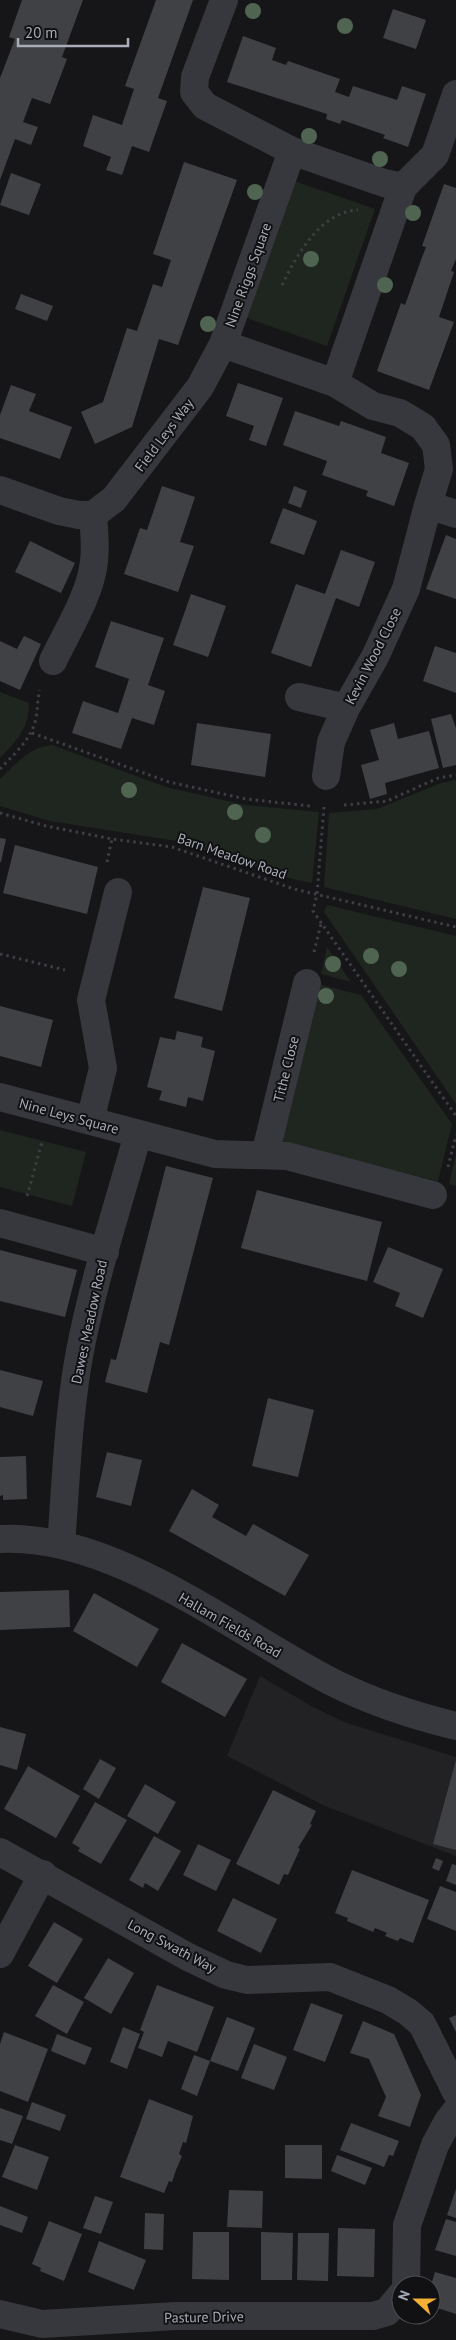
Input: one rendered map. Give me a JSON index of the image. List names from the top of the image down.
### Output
{
  "streets": {
    "street": [
      "Nine Riggs Square",
      "Field Leys Way",
      "Kevin Wood Close",
      "Tithe Close",
      "Nine Leys Square",
      "Dawes Meadow Road",
      "Hallam Fields Road",
      "Long Swath Way",
      "Pasture Drive"
    ],
    "path": ["Barn Meadow Road"]
  },
  "crossings": [
    ["Nine Riggs Square", "Field Leys Way"],
    ["Nine Riggs Square", "Kevin Wood Close"],
    ["Nine Leys Square", "Dawes Meadow Road"],
    ["Dawes Meadow Road", "Hallam Fields Road"]
  ],
  "scale_bar": "20 m",
  "north": "left"
}
